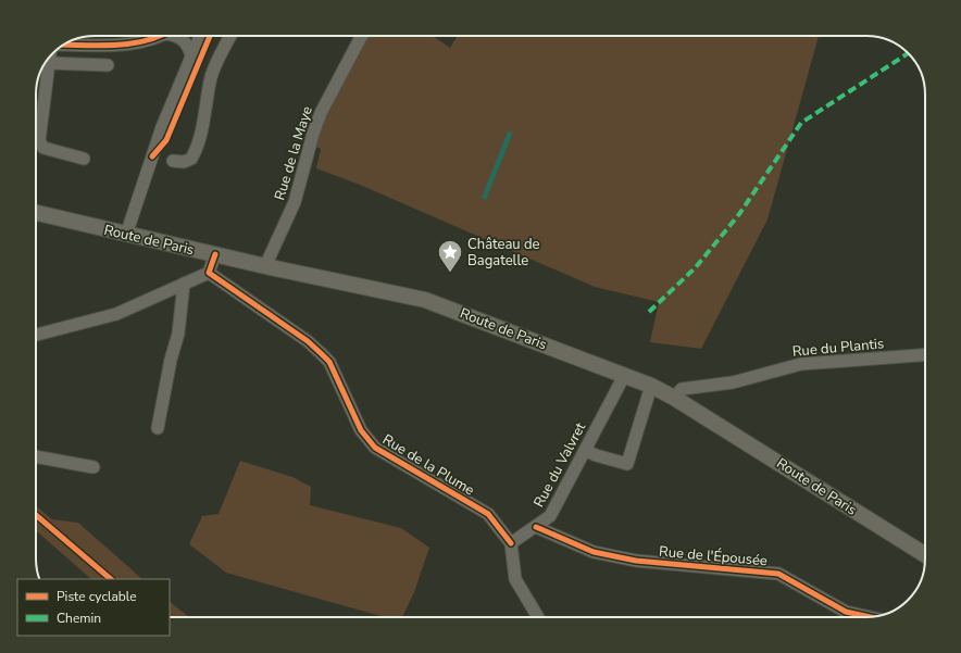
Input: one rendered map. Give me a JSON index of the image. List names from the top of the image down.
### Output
{
  "streets": {
    "main road": ["Route de Paris"],
    "street": [
      "Rue de la Maye",
      "Rue du Plantis",
      "Rue de la Plume",
      "Rue du Valvret",
      "Rue de l'Épousée"
    ]
  },
  "crossings": [
    ["Rue de la Maye", "Route de Paris"],
    ["Route de Paris", "Rue du Plantis"],
    ["Route de Paris", "Rue du Valvret"],
    ["Rue de la Plume", "Rue du Valvret"],
    ["Rue du Valvret", "Rue de l'Épousée"]
  ],
  "places": {
    "place": ["Château de Bagatelle"]
  },
  "legend": ["Piste cyclable", "Chemin"]
}
